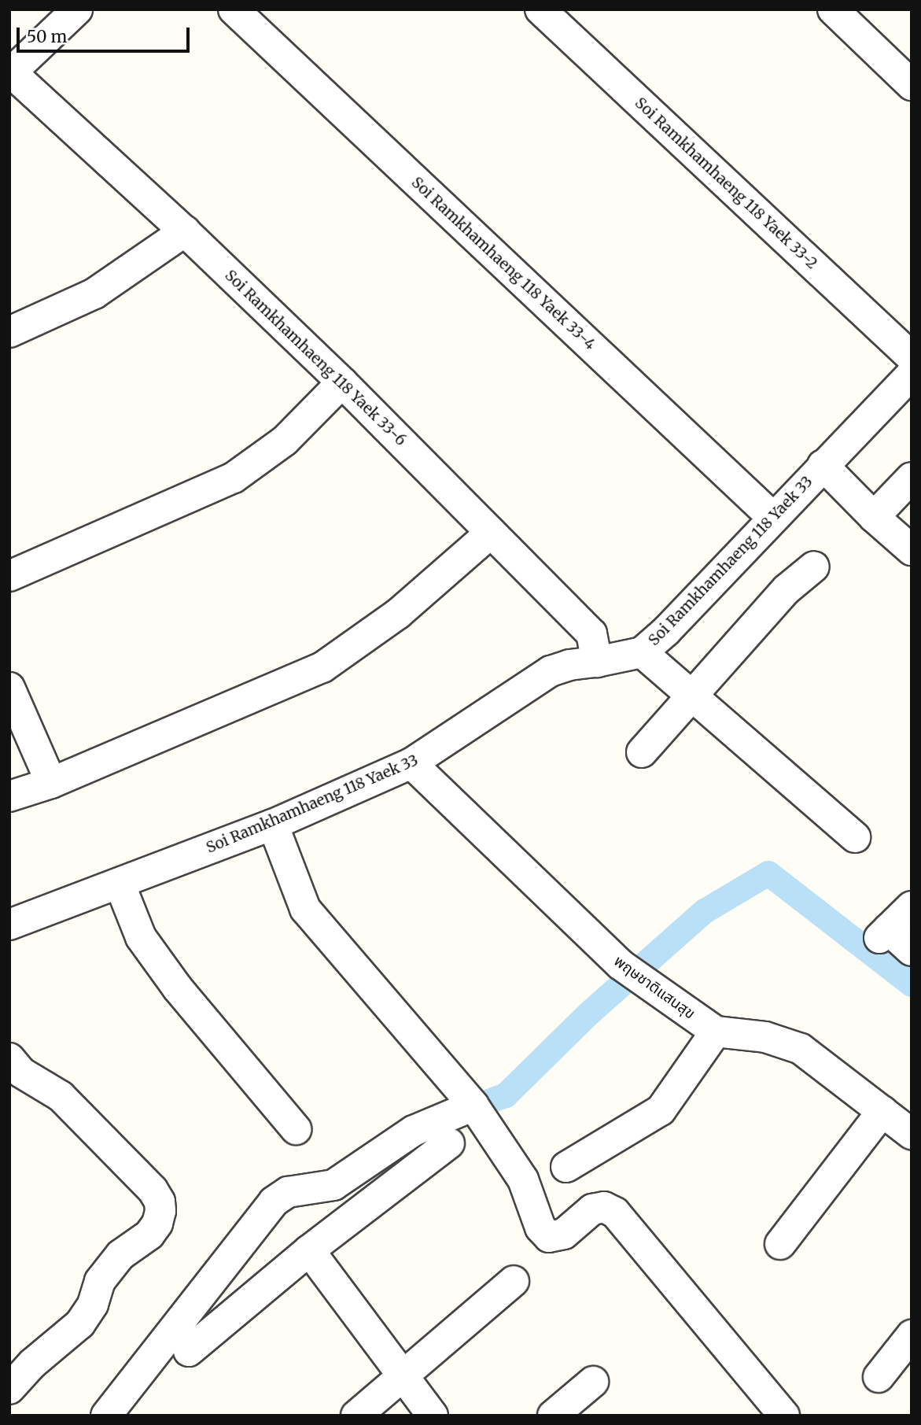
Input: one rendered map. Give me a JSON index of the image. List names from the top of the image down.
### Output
{
  "streets": {
    "street": [
      "Soi Ramkhamhaeng 118 Yaek 33-2",
      "Soi Ramkhamhaeng 118 Yaek 33-4",
      "Soi Ramkhamhaeng 118 Yaek 33-6",
      "Soi Ramkhamhaeng 118 Yaek 33",
      "พฤษชาติแสนสุข"
    ]
  },
  "crossings": [
    ["Soi Ramkhamhaeng 118 Yaek 33-4", "Soi Ramkhamhaeng 118 Yaek 33"],
    ["Soi Ramkhamhaeng 118 Yaek 33-6", "Soi Ramkhamhaeng 118 Yaek 33"],
    ["Soi Ramkhamhaeng 118 Yaek 33", "พฤษชาติแสนสุข"]
  ],
  "scale_bar": "50 m"
}
